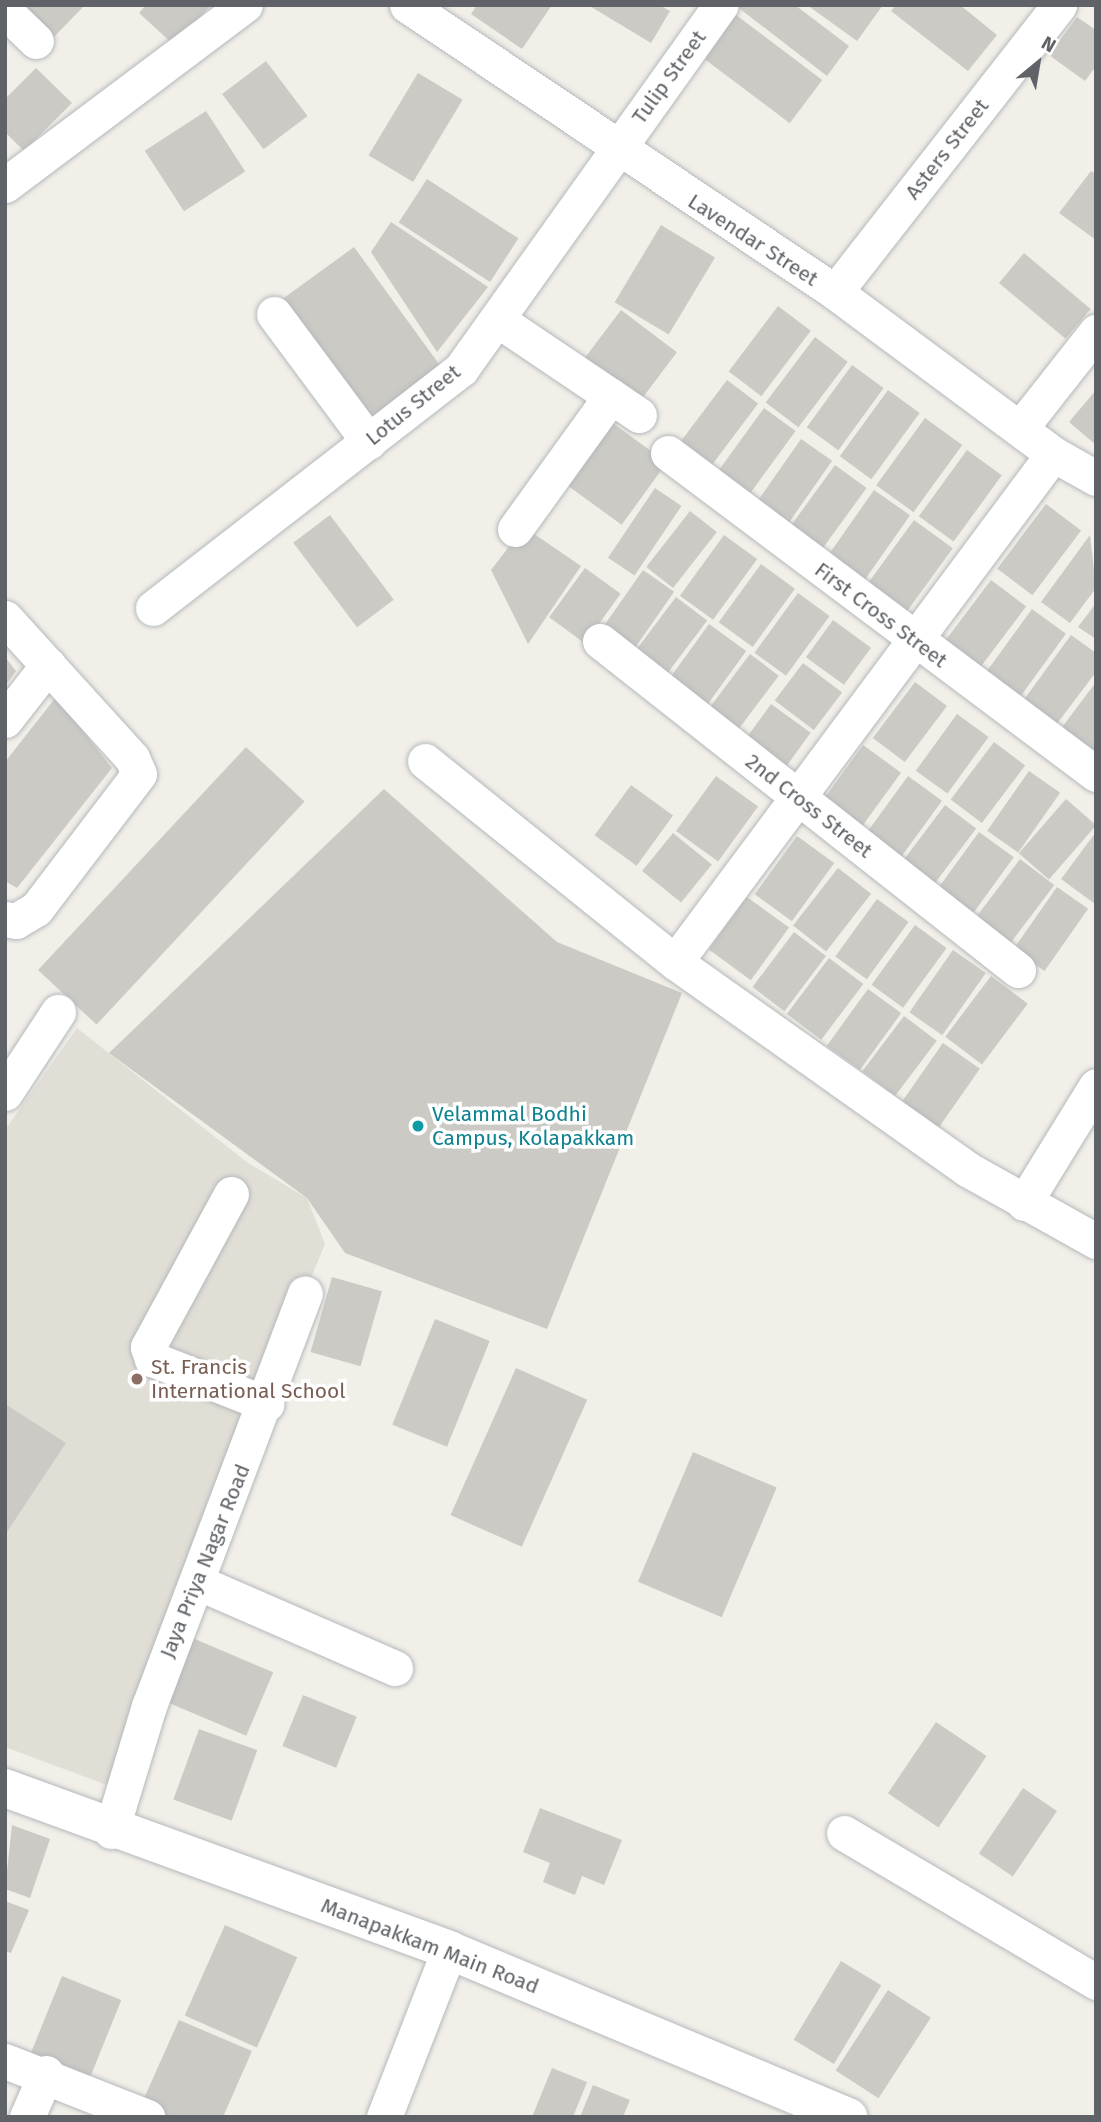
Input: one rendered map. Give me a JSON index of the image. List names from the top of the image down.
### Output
{
  "streets": {
    "main road": ["Manapakkam Main Road"],
    "street": [
      "Tulip Street",
      "Asters Street",
      "Lavendar Street",
      "Lotus Street",
      "First Cross Street",
      "2nd Cross Street",
      "Jaya Priya Nagar Road"
    ]
  },
  "crossings": [
    ["Tulip Street", "Lavendar Street"],
    ["Tulip Street", "Lotus Street"],
    ["Asters Street", "Lavendar Street"],
    ["Lavendar Street", "Lotus Street"],
    ["Jaya Priya Nagar Road", "Manapakkam Main Road"]
  ],
  "places": ["Velammal Bodhi Campus, Kolapakkam", "St. Francis International School"],
  "north": "top right"
}
